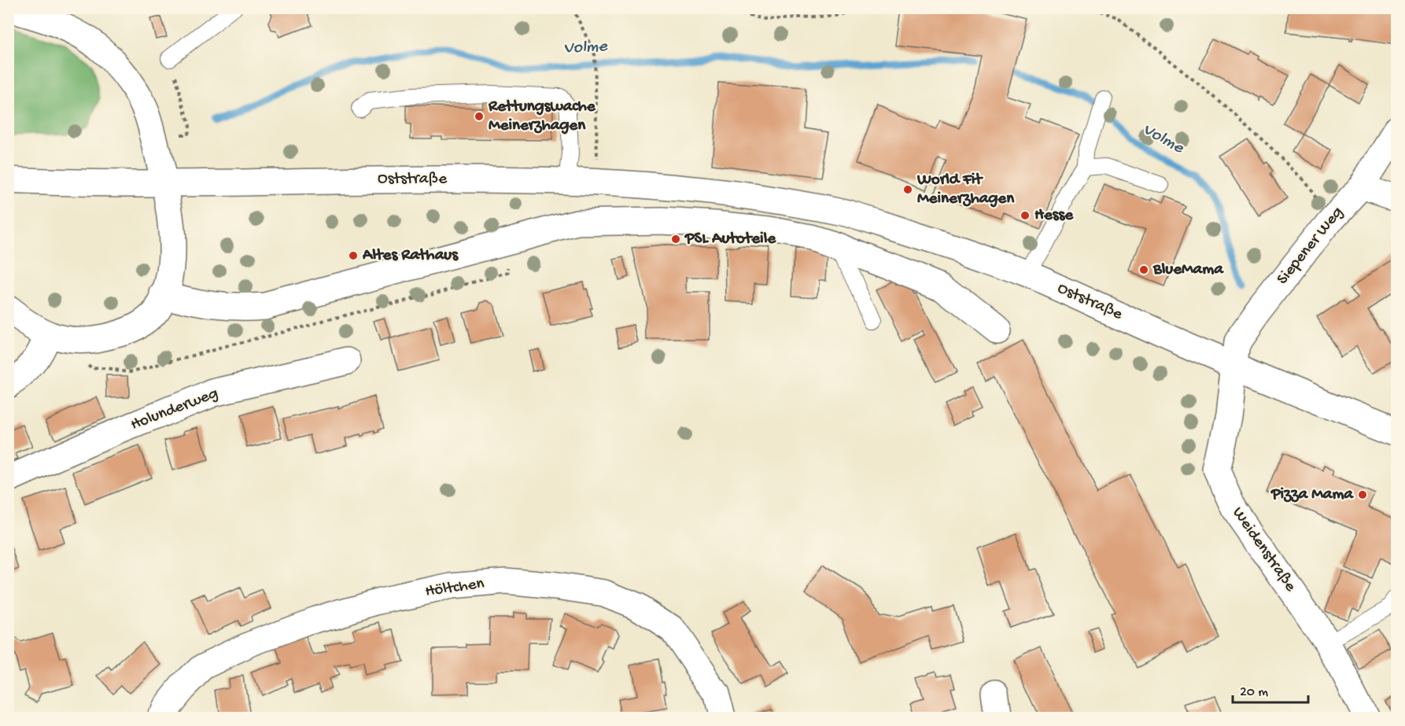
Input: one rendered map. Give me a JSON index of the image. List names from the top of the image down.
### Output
{
  "streets": {
    "street": [
      "Oststraße",
      "Siepener Weg",
      "Holunderweg",
      "Weidenstraße",
      "Höltchen"
    ]
  },
  "crossings": [
    ["Oststraße", "Siepener Weg"],
    ["Oststraße", "Weidenstraße"],
    ["Siepener Weg", "Weidenstraße"]
  ],
  "water": ["Volme"],
  "places": [
    "Rettungswache Meinerzhagen",
    "World Fit Meinerzhagen",
    "Hesse",
    "PSL Autoteile",
    "Altes Rathaus",
    "BlueMama",
    "Pizza Mama"
  ],
  "scale_bar": "20 m"
}
